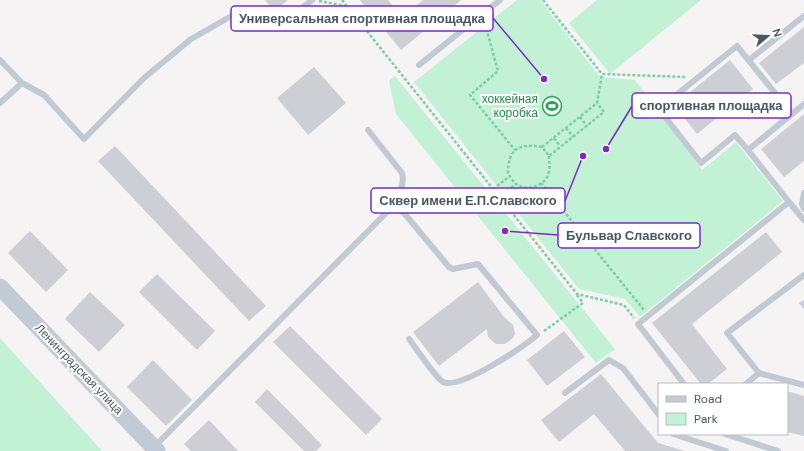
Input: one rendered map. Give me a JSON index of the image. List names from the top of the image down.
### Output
{
  "streets": {
    "street": ["Ленинградская улица"]
  },
  "places": {
    "other": [
      "Универсальная спортивная площадка",
      "спортивная площадка",
      "Сквер имени Е.П.Славского",
      "Бульвар Славского"
    ],
    "sports": ["хоккейная коробка"]
  },
  "legend": ["Road", "Park"],
  "north": "right"
}
